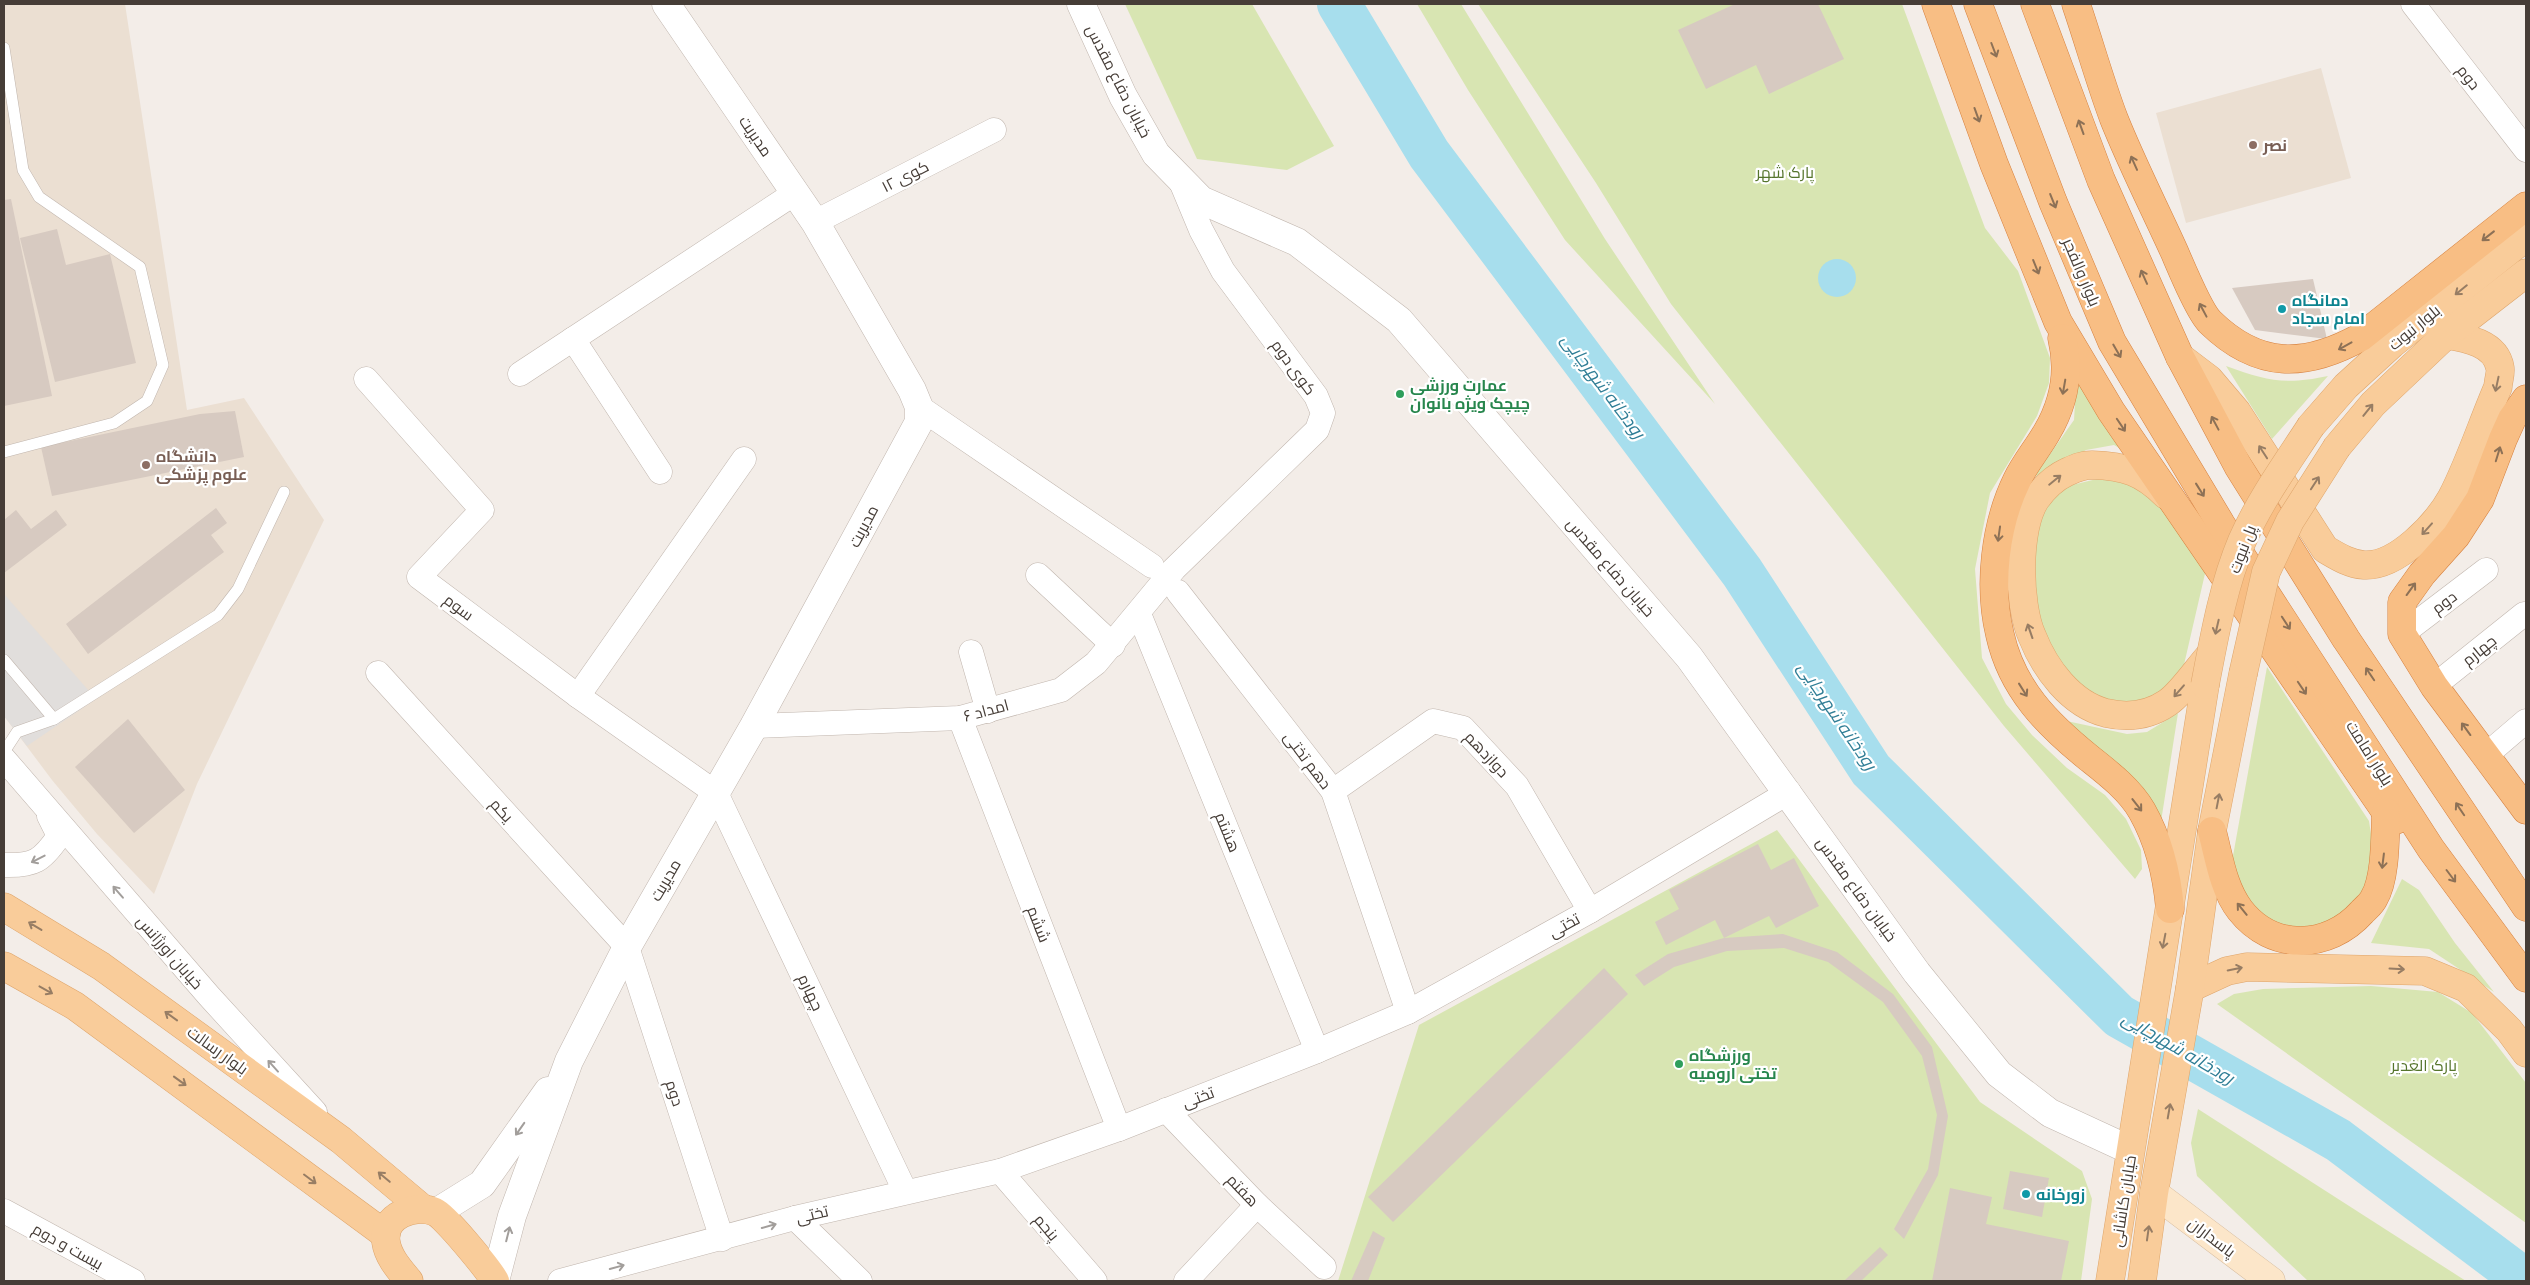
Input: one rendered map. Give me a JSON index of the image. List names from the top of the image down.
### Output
{
  "streets": {
    "highway": ["بلوار والفجر", "بلوار امامت"],
    "main road": [
      "بلوار نبوت",
      "پل نبوت",
      "بلوار رسالت",
      "خیابان کاشانی",
      "پاسداران"
    ],
    "street": [
      "دوم",
      "خیابان دفاع مقدس",
      "مدیریت",
      "کوی ۱۲",
      "کوی دوم",
      "سوم",
      "چهارم",
      "امداد ۶",
      "دوازدهم",
      "دهم تختی",
      "یکم",
      "هشتم",
      "ششم",
      "تختی",
      "خیابان اورژانس",
      "هفتم",
      "پنجم",
      "بیست و دوم"
    ]
  },
  "crossings": [
    ["دوم", "مدیریت"],
    ["دوم", "یکم"],
    ["دوم", "تختی"],
    ["خیابان دفاع مقدس", "کوی دوم"],
    ["خیابان دفاع مقدس", "تختی"],
    ["خیابان دفاع مقدس", "خیابان کاشانی"],
    ["مدیریت", "کوی ۱۲"],
    ["مدیریت", "سوم"],
    ["مدیریت", "چهارم"],
    ["مدیریت", "امداد ۶"],
    ["مدیریت", "دهم تختی"],
    ["مدیریت", "یکم"],
    ["مدیریت", "بلوار رسالت"],
    ["بلوار والفجر", "بلوار امامت"],
    ["بلوار نبوت", "پل نبوت"],
    ["کوی دوم", "امداد ۶"],
    ["کوی دوم", "دهم تختی"],
    ["پل نبوت", "خیابان کاشانی"],
    ["سوم", "چهارم"],
    ["چهارم", "تختی"],
    ["امداد ۶", "دهم تختی"],
    ["امداد ۶", "هشتم"],
    ["امداد ۶", "ششم"],
    ["دوازدهم", "دهم تختی"],
    ["دوازدهم", "تختی"],
    ["دهم تختی", "تختی"],
    ["هشتم", "تختی"],
    ["ششم", "تختی"],
    ["تختی", "هفتم"],
    ["تختی", "پنجم"],
    ["خیابان اورژانس", "بلوار رسالت"],
    ["خیابان کاشانی", "پاسداران"]
  ],
  "one_way": ["خیابان اورژانس"],
  "water": ["رودخانه شهرچایی"],
  "parks": ["پارک شهر", "پارک الغدیر"],
  "places": [
    "نصر",
    "دمانگاه امام سجاد",
    "عمارت ورزشی چیچک ویژه بانوان",
    "دانشگاه علوم پزشکی",
    "ورزشگاه تختی ارومیه",
    "زورخانه"
  ]
}
